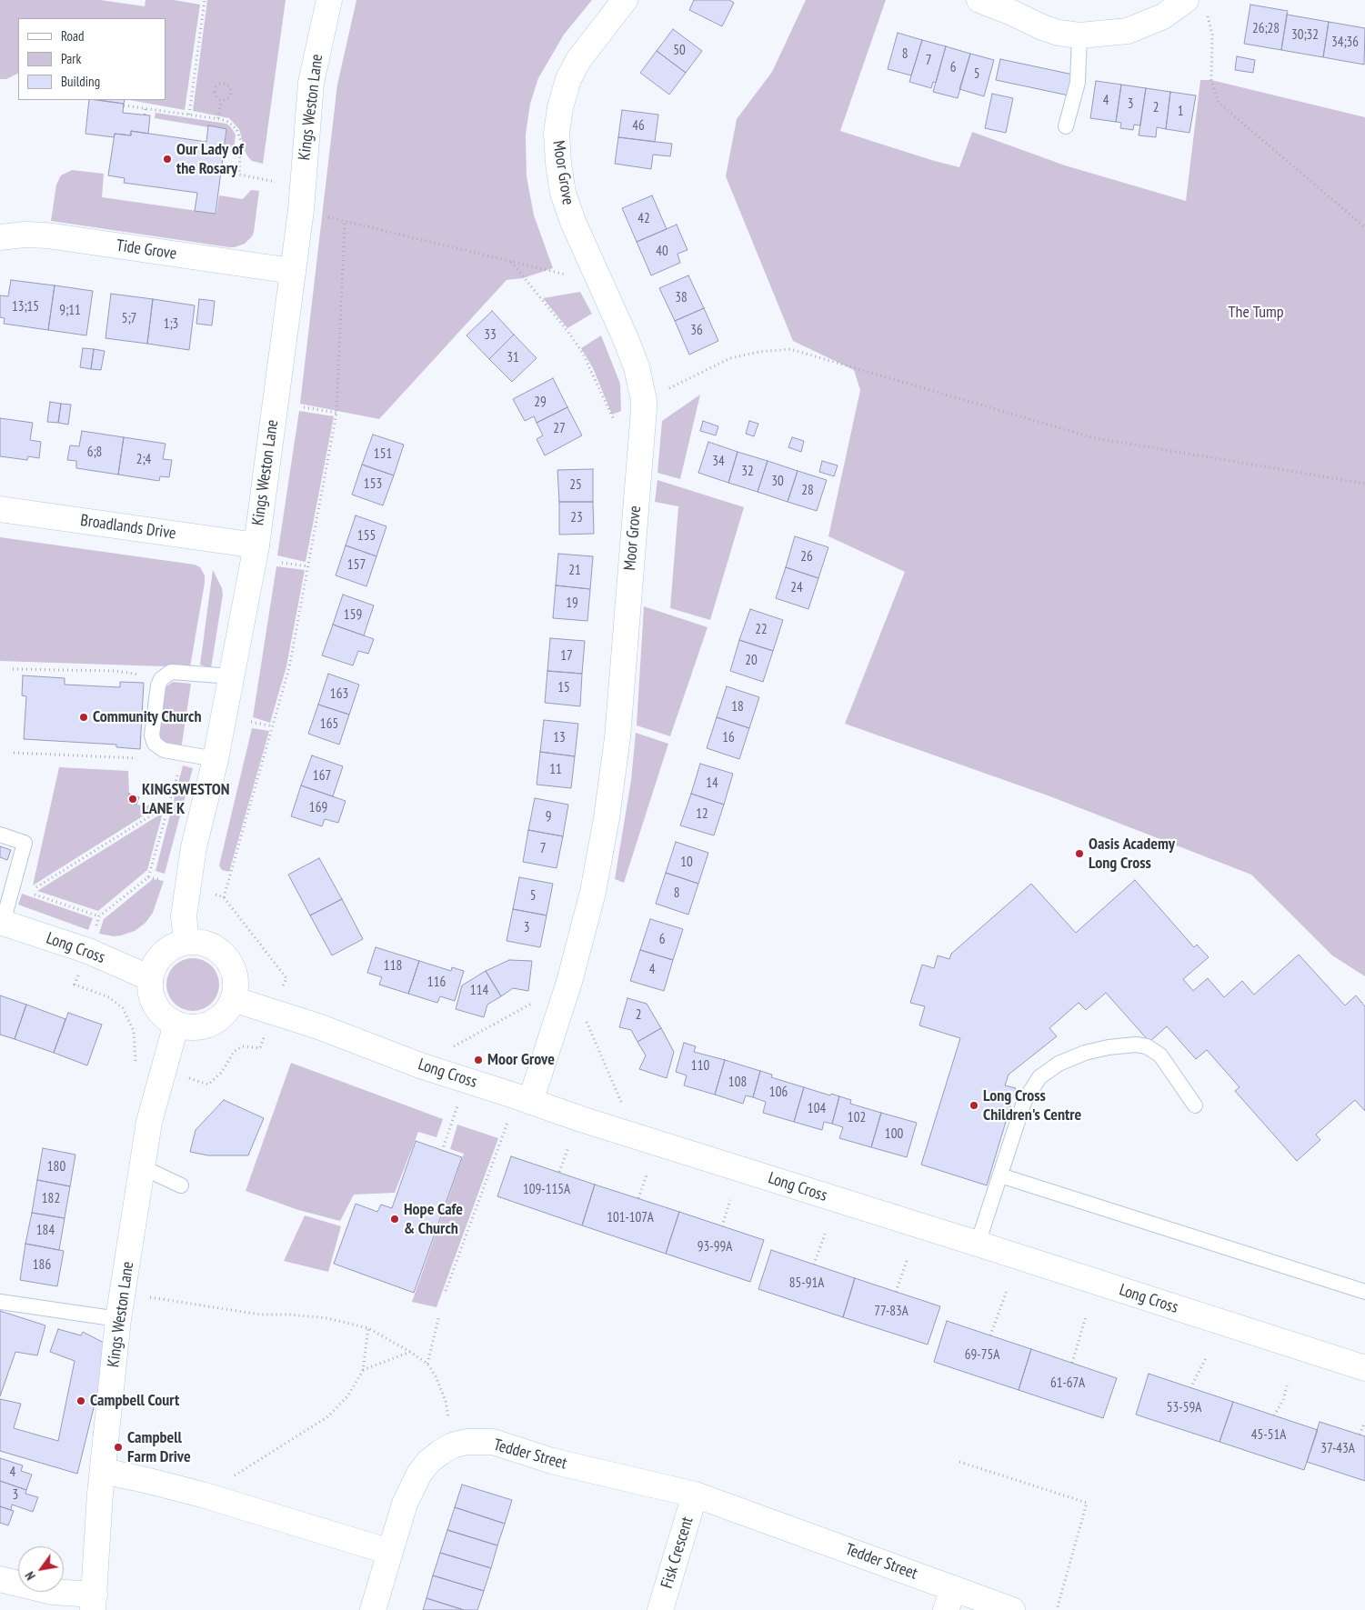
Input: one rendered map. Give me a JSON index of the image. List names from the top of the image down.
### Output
{
  "streets": {
    "street": [
      "Kings Weston Lane",
      "Moor Grove",
      "Tide Grove",
      "Broadlands Drive",
      "Long Cross",
      "Tedder Street",
      "Fisk Crescent"
    ]
  },
  "crossings": [
    ["Kings Weston Lane", "Tide Grove"],
    ["Kings Weston Lane", "Broadlands Drive"],
    ["Kings Weston Lane", "Long Cross"],
    ["Moor Grove", "Long Cross"],
    ["Tedder Street", "Fisk Crescent"]
  ],
  "parks": ["The Tump"],
  "places": [
    "Our Lady of the Rosary",
    "Community Church",
    "KINGSWESTON LANE K",
    "Oasis Academy Long Cross",
    "Moor Grove",
    "Long Cross Children's Centre",
    "Hope Cafe & Church",
    "Campbell Court",
    "Campbell Farm Drive"
  ],
  "house_numbers": [
    "26;28",
    "30;32",
    "34;36",
    "50",
    "8",
    "7",
    "6",
    "5",
    "4",
    "3",
    "2",
    "1",
    "46",
    "42",
    "40",
    "38",
    "13;15",
    "9;11",
    "5;7",
    "1;3",
    "36",
    "33",
    "31",
    "29",
    "27",
    "6;8",
    "151",
    "2;4",
    "34",
    "32",
    "30",
    "153",
    "25",
    "28",
    "23",
    "155",
    "26",
    "157",
    "21",
    "24",
    "19",
    "159",
    "22",
    "17",
    "20",
    "15",
    "163",
    "18",
    "165",
    "13",
    "16",
    "11",
    "167",
    "14",
    "169",
    "12",
    "9",
    "7",
    "10",
    "8",
    "5",
    "3",
    "6",
    "118",
    "4",
    "116",
    "114",
    "2",
    "110",
    "108",
    "106",
    "104",
    "102",
    "100",
    "180",
    "109-115A",
    "182",
    "101-107A",
    "184",
    "93-99A",
    "186",
    "85-91A",
    "77-83A",
    "69-75A",
    "61-67A",
    "53-59A",
    "45-51A",
    "37-43A",
    "4",
    "3"
  ],
  "legend": ["Road", "Park", "Building"],
  "north": "bottom left"
}
